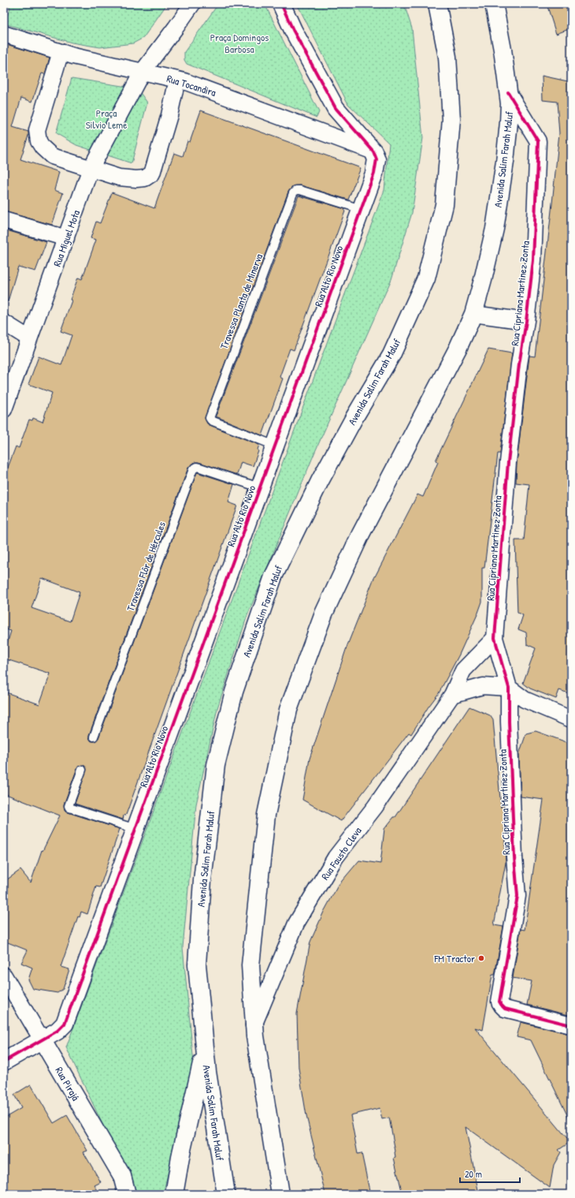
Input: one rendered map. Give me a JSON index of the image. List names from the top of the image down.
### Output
{
  "streets": {
    "main road": ["Avenida Salim Farah Maluf", "Rua Alto Rio Novo", "Rua Pirajá"],
    "street": [
      "Rua Tocandira",
      "Rua Miguel Mota",
      "Rua Cipriana Martinez Zonta",
      "Rua Fausto Cleva"
    ],
    "lane": ["Travessa Planta de Minerva", "Travessa Flôr de Hércules"]
  },
  "crossings": [
    ["Rua Tocandira", "Rua Miguel Mota"],
    ["Rua Tocandira", "Rua Alto Rio Novo"],
    ["Avenida Salim Farah Maluf", "Rua Cipriana Martinez Zonta"],
    ["Avenida Salim Farah Maluf", "Rua Fausto Cleva"],
    ["Rua Alto Rio Novo", "Travessa Planta de Minerva"],
    ["Rua Alto Rio Novo", "Travessa Flôr de Hércules"],
    ["Rua Alto Rio Novo", "Rua Pirajá"],
    ["Rua Cipriana Martinez Zonta", "Rua Fausto Cleva"]
  ],
  "parks": ["Praça Domingos Barbosa", "Praça Silvio Leme"],
  "places": ["FM Tractor"],
  "scale_bar": "20 m"
}
